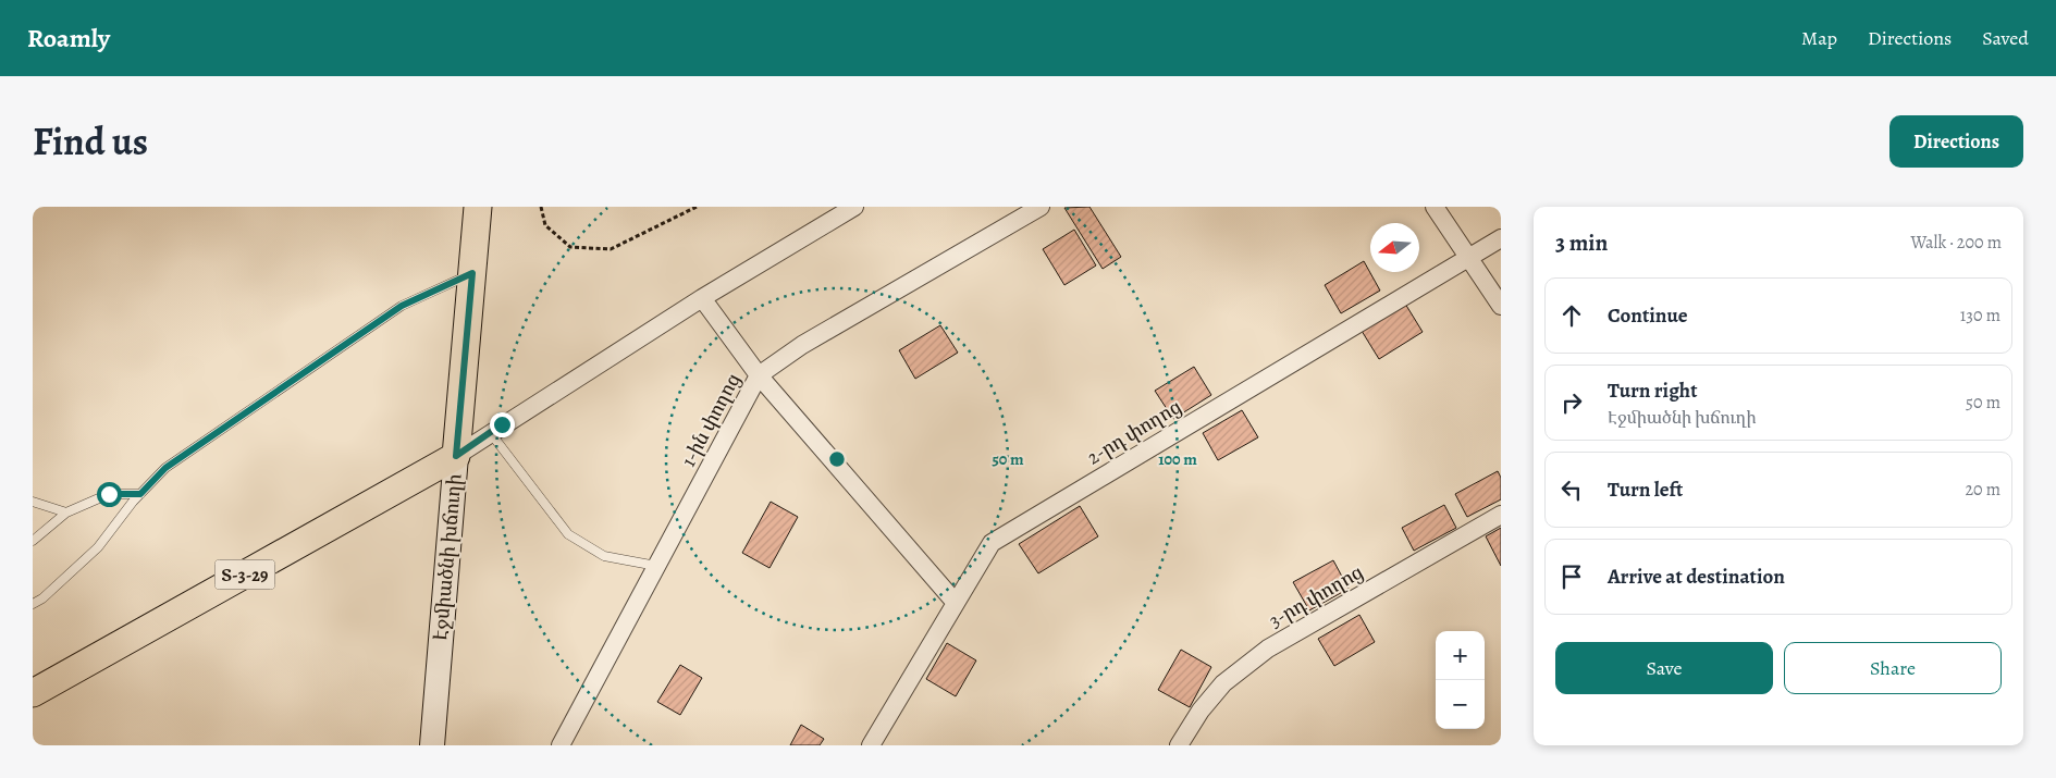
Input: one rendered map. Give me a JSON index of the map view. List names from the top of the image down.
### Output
{
  "streets": {
    "main road": ["Էջմիածնի խճուղի", "Տ-3-29"],
    "street": ["1-ին փողոց", "2-րդ փողոց", "3-րդ փողոց"]
  },
  "crossings": [
    ["Էջմիածնի խճուղի", "Տ-3-29"]
  ],
  "north": "left",
  "page": {
    "header": "Roamly",
    "nav": ["Map", "Directions", "Saved"],
    "title": "Find us",
    "buttons": [
      "Directions",
      ["Save", "Share"]
    ],
    "heading": ["3 min", "Walk · 200 m"],
    "list": [
      ["Continue", "130 m"],
      ["Turn right", "Էջմիածնի խճուղի", "50 m"],
      ["Turn left", "20 m"],
      "Arrive at destination"
    ],
    "map_buttons": ["+", "−"]
  },
  "rings": ["50 m", "100 m"]
}
